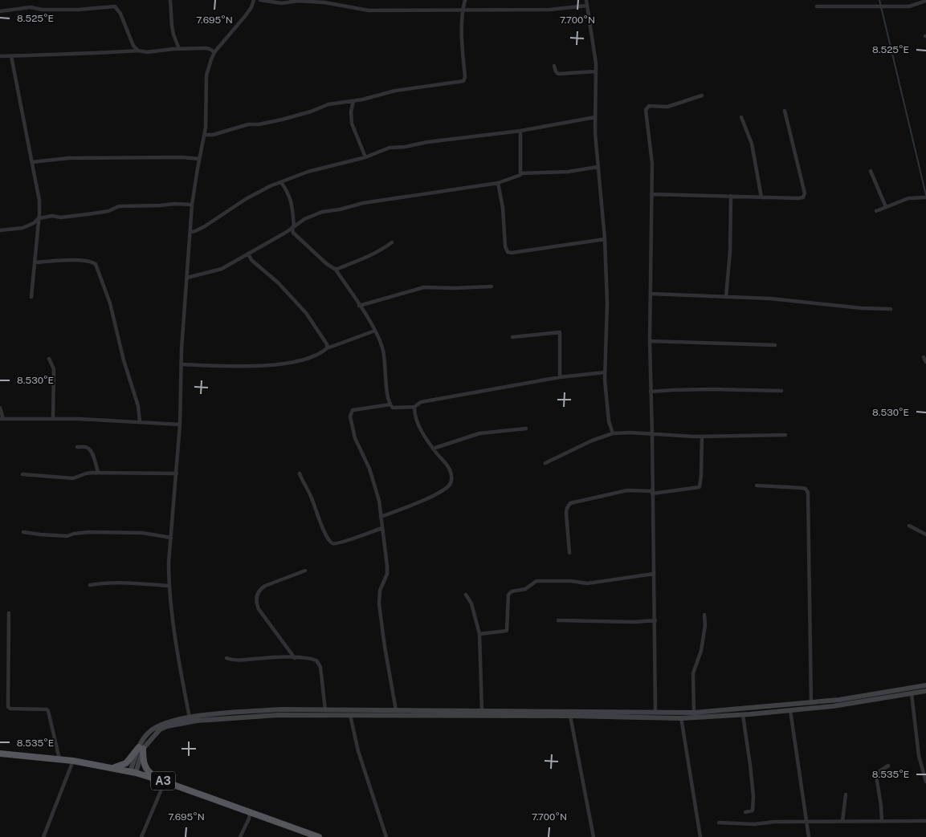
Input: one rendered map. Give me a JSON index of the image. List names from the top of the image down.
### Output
{
  "streets": {
    "highway": ["A3"]
  },
  "coordinates": [
    "8.525°E",
    "7.695°N",
    "7.700°N",
    "8.530°E",
    "8.535°E"
  ]
}
